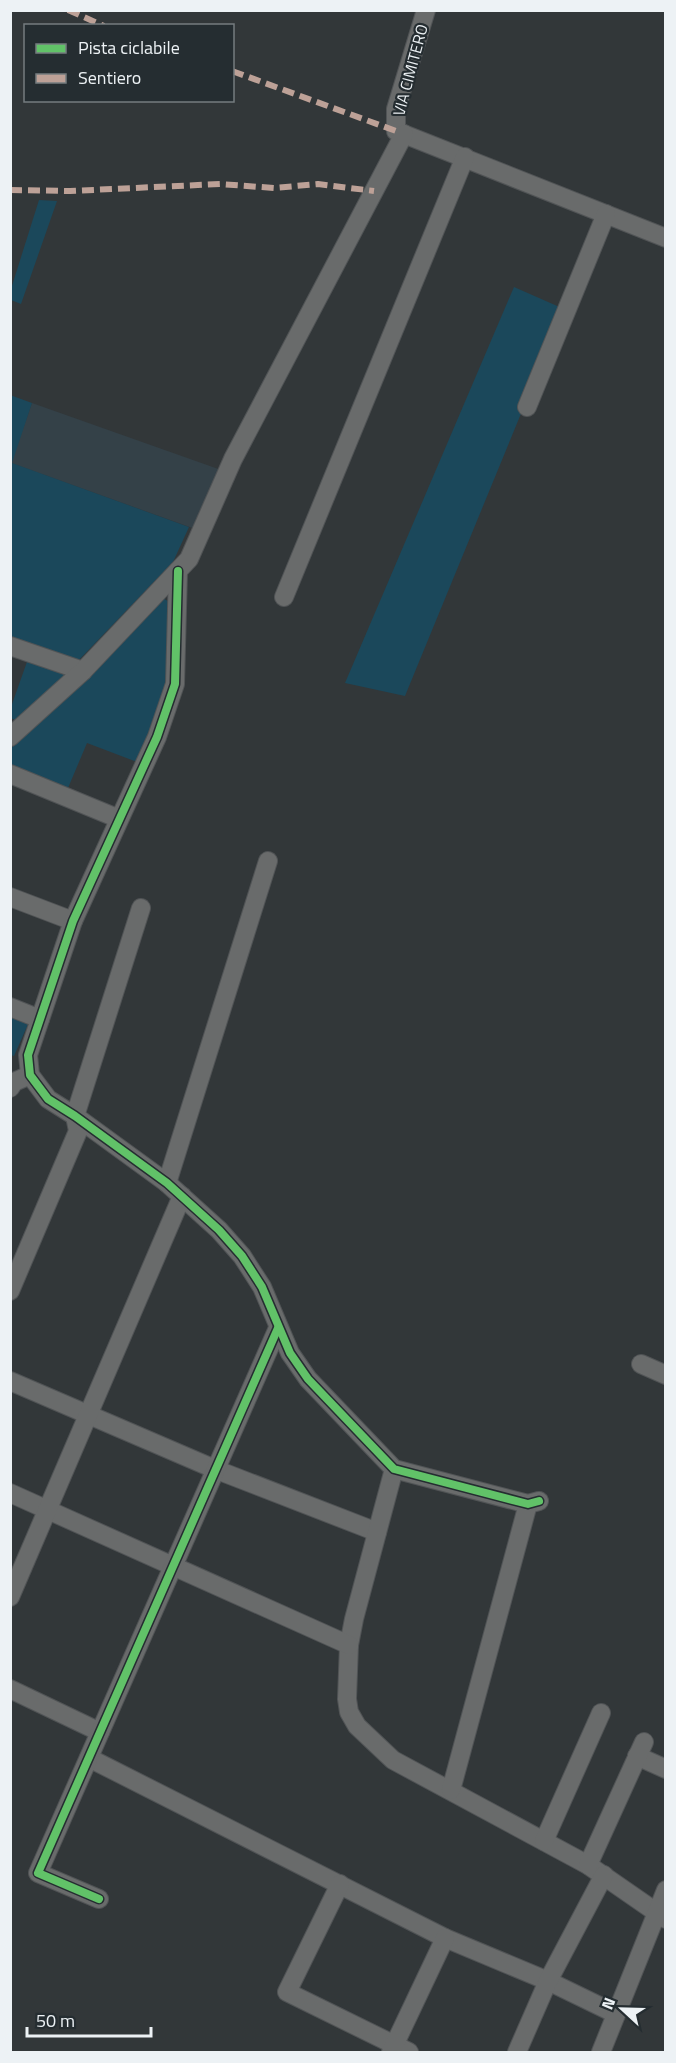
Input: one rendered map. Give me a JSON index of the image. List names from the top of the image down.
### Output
{
  "streets": {
    "street": ["VIA CIMITERO"]
  },
  "legend": ["Pista ciclabile", "Sentiero"],
  "scale_bar": "50 m",
  "north": "left"
}
